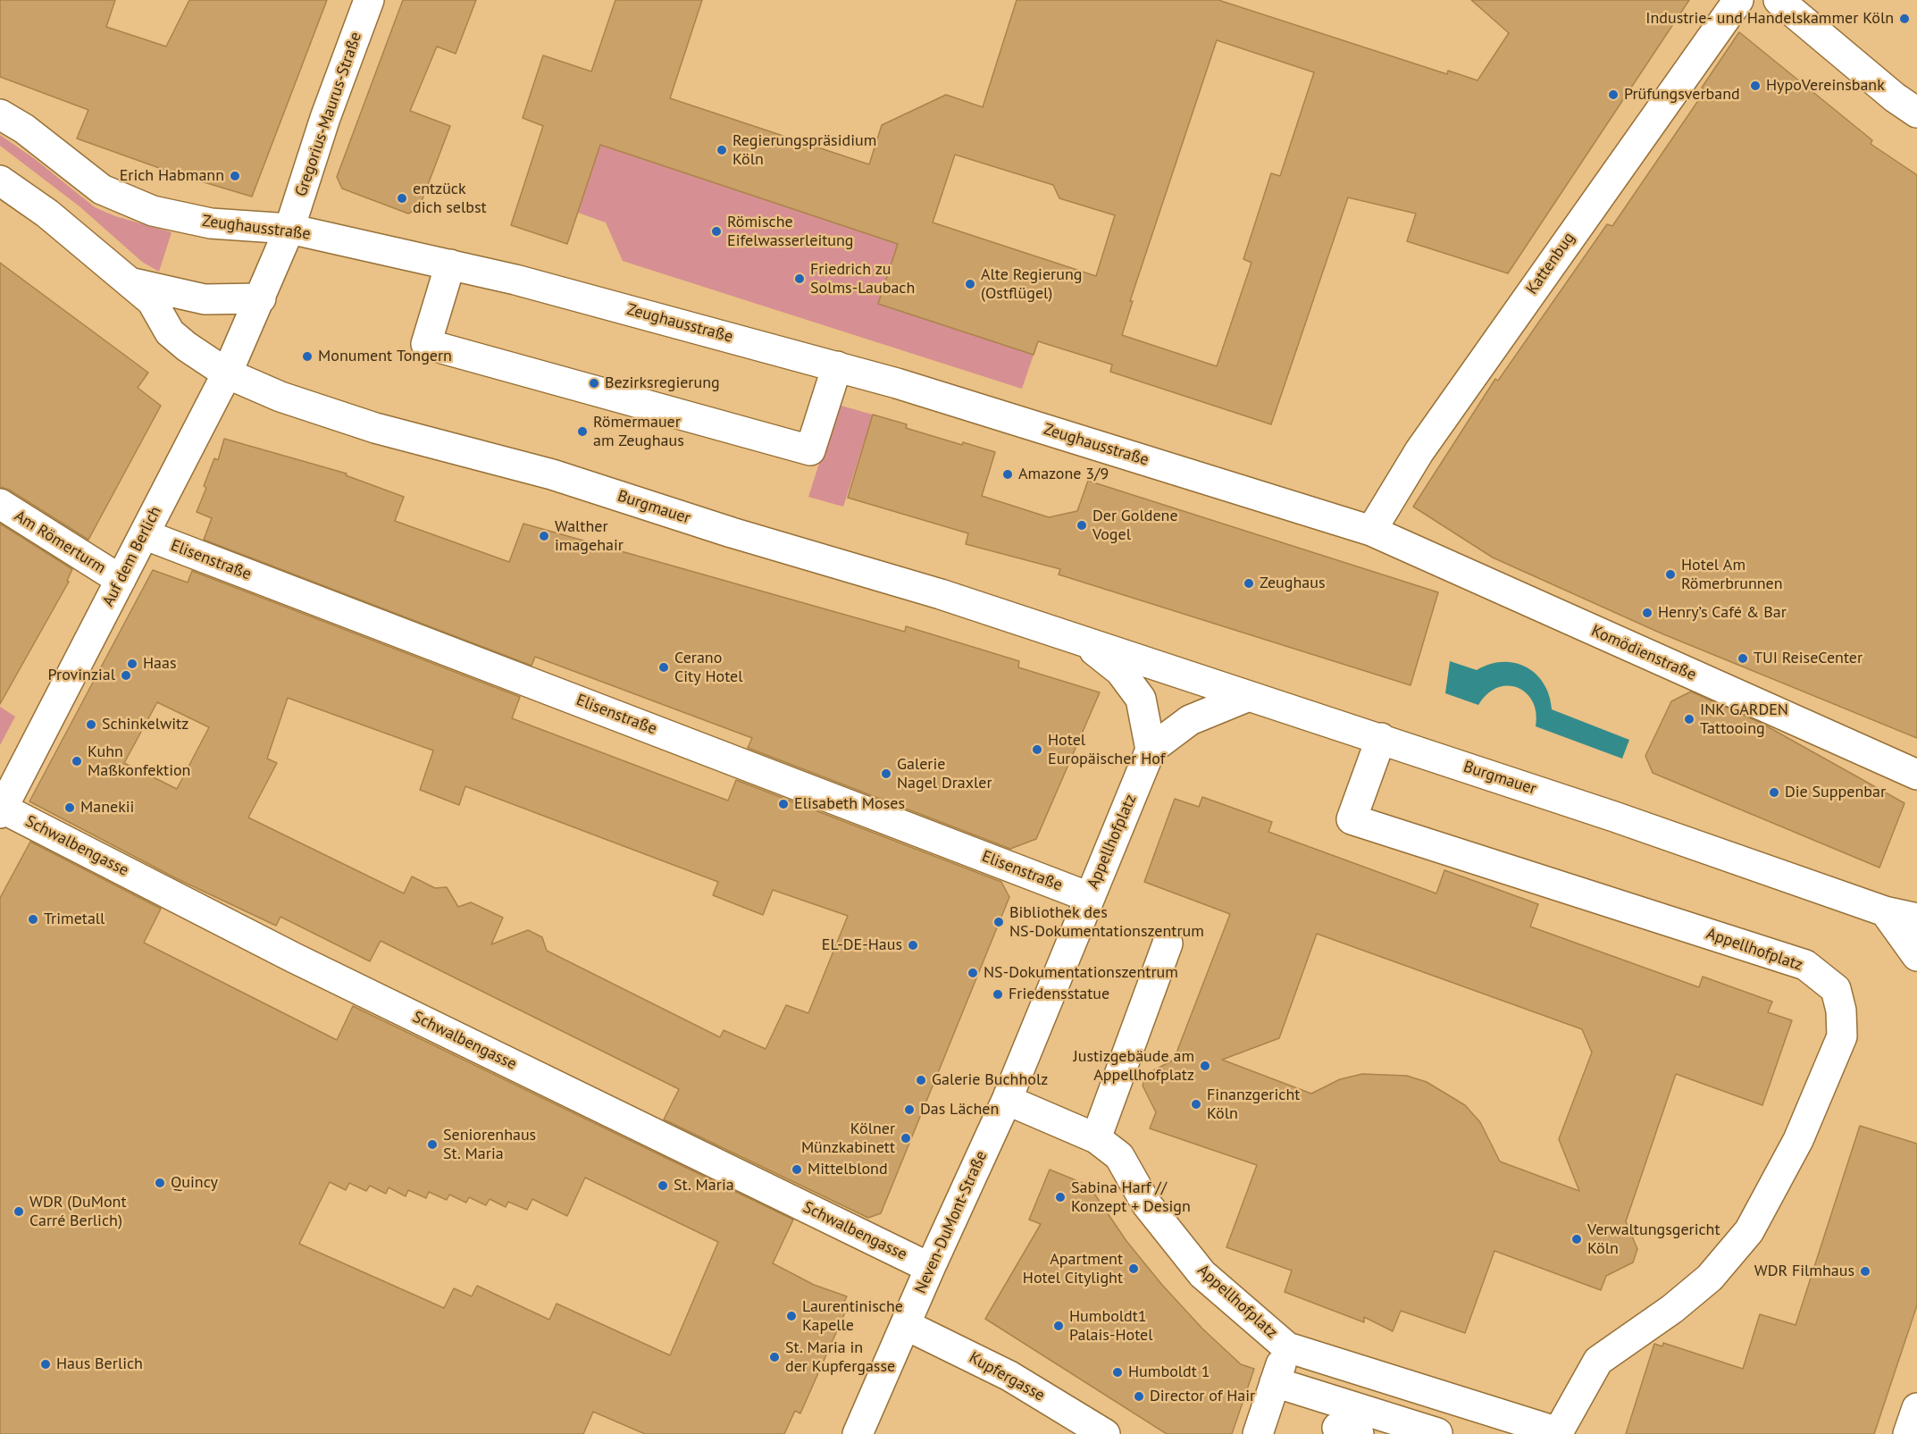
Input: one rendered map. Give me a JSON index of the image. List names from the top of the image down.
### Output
{
  "streets": {
    "street": [
      "Gregorius-Maurus-Straße",
      "Zeughausstraße",
      "Kattenbug",
      "Burgmauer",
      "Am Römerturm",
      "Auf dem Berlich",
      "Elisenstraße",
      "Komödienstraße",
      "Appellhofplatz",
      "Schwalbengasse",
      "Neven-DuMont-Straße",
      "Kupfergasse"
    ]
  },
  "crossings": [
    ["Gregorius-Maurus-Straße", "Zeughausstraße"],
    ["Gregorius-Maurus-Straße", "Auf dem Berlich"],
    ["Zeughausstraße", "Kattenbug"],
    ["Zeughausstraße", "Komödienstraße"],
    ["Kattenbug", "Komödienstraße"],
    ["Burgmauer", "Auf dem Berlich"],
    ["Burgmauer", "Appellhofplatz"],
    ["Am Römerturm", "Auf dem Berlich"],
    ["Auf dem Berlich", "Elisenstraße"],
    ["Auf dem Berlich", "Schwalbengasse"],
    ["Elisenstraße", "Appellhofplatz"],
    ["Appellhofplatz", "Neven-DuMont-Straße"],
    ["Schwalbengasse", "Neven-DuMont-Straße"],
    ["Neven-DuMont-Straße", "Kupfergasse"]
  ],
  "places": [
    "Industrie- und Handelskammer Köln",
    "HypoVereinsbank",
    "Prüfungsverband",
    "Regierungspräsidium Köln",
    "Erich Habmann",
    "entzück dich selbst",
    "Römische Eifelwasserleitung",
    "Friedrich zu Solms-Laubach",
    "Alte Regierung (Ostflügel)",
    "Monument Tongern",
    "Bezirksregierung",
    "Römermauer am Zeughaus",
    "Amazone 3/9",
    "Der Goldene Vogel",
    "Walther imagehair",
    "Hotel Am Römerbrunnen",
    "Zeughaus",
    "Henry’s Café & Bar",
    "TUI ReiseCenter",
    "Haas",
    "Cerano City Hotel",
    "Provinzial",
    "INK GARDEN Tattooing",
    "Schinkelwitz",
    "Hotel Europäischer Hof",
    "Kuhn Maßkonfektion",
    "Galerie Nagel Draxler",
    "Die Suppenbar",
    "Elisabeth Moses",
    "Manekii",
    "Trimetall",
    "Bibliothek des NS-Dokumentationszentrum",
    "EL-DE-Haus",
    "NS-Dokumentationszentrum",
    "Friedensstatue",
    "Justizgebäude am Appellhofplatz",
    "Galerie Buchholz",
    "Finanzgericht Köln",
    "Das Lächen",
    "Kölner Münzkabinett",
    "Seniorenhaus St. Maria",
    "Mittelblond",
    "Quincy",
    "St. Maria",
    "Sabina Harf // Konzept + Design",
    "WDR (DuMont Carré Berlich)",
    "Verwaltungsgericht Köln",
    "Apartment Hotel Citylight",
    "WDR Filmhaus",
    "Laurentinische Kapelle",
    "Humboldt1 Palais-Hotel",
    "St. Maria in der Kupfergasse",
    "Haus Berlich",
    "Humboldt 1",
    "Director of Hair"
  ]
}
